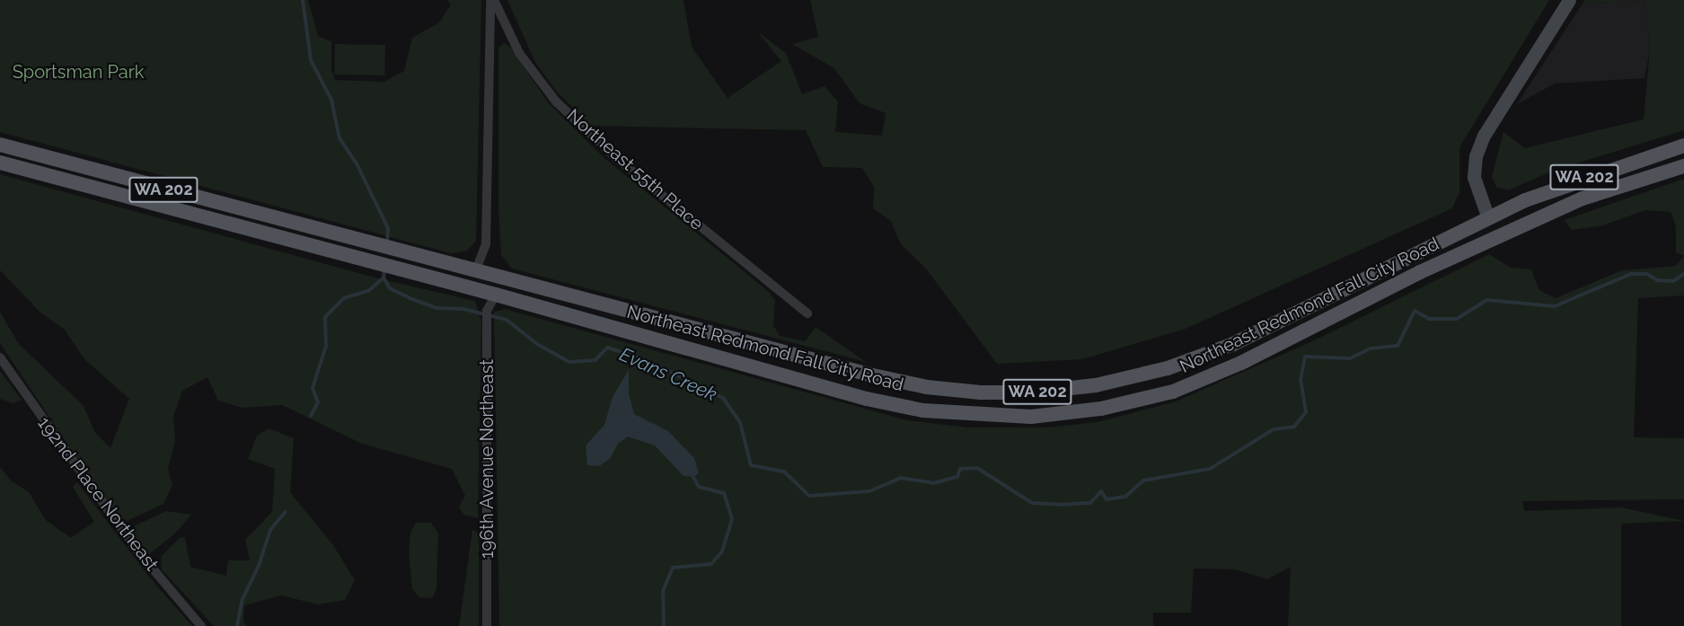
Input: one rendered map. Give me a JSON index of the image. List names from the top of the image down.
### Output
{
  "streets": {
    "main road": ["WA 202", "Northeast Redmond Fall City Road"],
    "street": ["Northeast 55th Place", "196th Avenue Northeast", "192nd Place Northeast"]
  },
  "crossings": [
    ["Northeast Redmond Fall City Road", "196th Avenue Northeast"]
  ],
  "water": ["Evans Creek"],
  "parks": ["Sportsman Park"]
}
